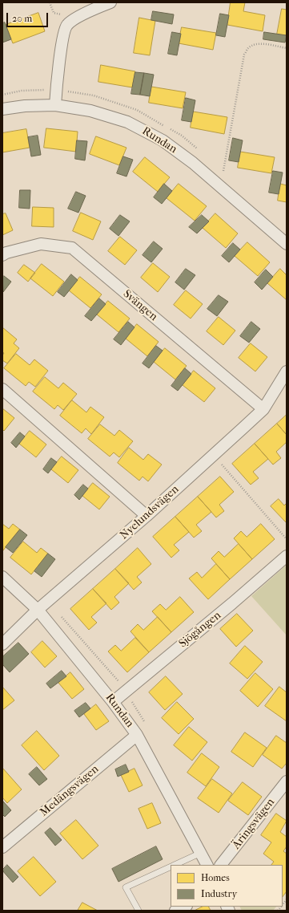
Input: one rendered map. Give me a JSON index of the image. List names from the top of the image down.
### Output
{
  "streets": {
    "street": [
      "Rundan",
      "Svängen",
      "Nyelundsvägen",
      "Sjögången",
      "Medängsvägen",
      "Äringsvägen"
    ]
  },
  "crossings": [
    ["Rundan", "Nyelundsvägen"],
    ["Rundan", "Sjögången"],
    ["Rundan", "Medängsvägen"],
    ["Svängen", "Nyelundsvägen"]
  ],
  "legend": ["Homes", "Industry"],
  "scale_bar": "20 m"
}
